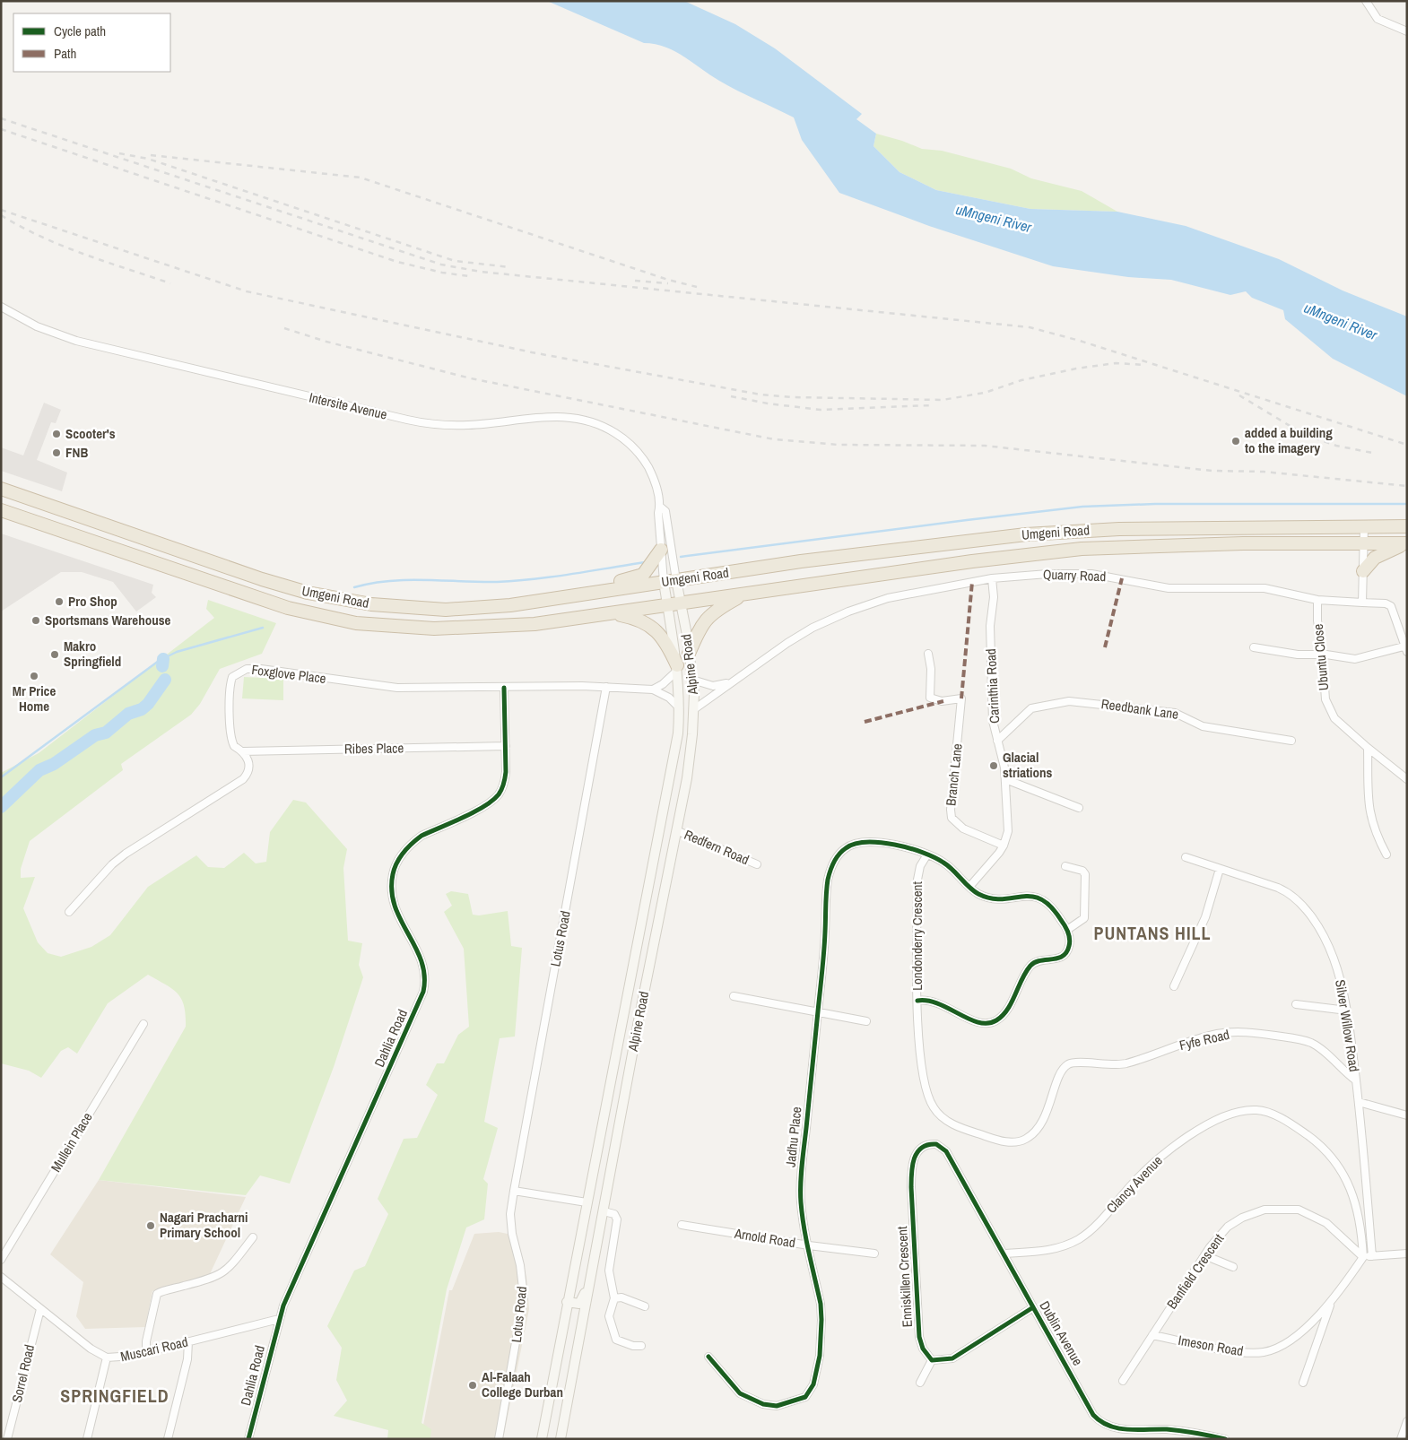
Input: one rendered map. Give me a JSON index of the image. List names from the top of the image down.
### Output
{
  "streets": {
    "highway": ["Umgeni Road"],
    "main road": ["Alpine Road"],
    "street": [
      "Intersite Avenue",
      "Quarry Road",
      "Ubuntu Close",
      "Foxglove Place",
      "Carinthia Road",
      "Reedbank Lane",
      "Ribes Place",
      "Branch Lane",
      "Redfern Road",
      "Londonderry Crescent",
      "Lotus Road",
      "Silver Willow Road",
      "Dahlia Road",
      "Fyfe Road",
      "Jadhu Place",
      "Mullein Place",
      "Clancy Avenue",
      "Arnold Road",
      "Banfield Crescent",
      "Enniskillen Crescent",
      "Dublin Avenue",
      "Imeson Road",
      "Muscari Road",
      "Sorrel Road"
    ]
  },
  "crossings": [
    ["Intersite Avenue", "Umgeni Road"],
    ["Intersite Avenue", "Alpine Road"],
    ["Umgeni Road", "Alpine Road"],
    ["Quarry Road", "Ubuntu Close"],
    ["Quarry Road", "Alpine Road"],
    ["Quarry Road", "Carinthia Road"],
    ["Alpine Road", "Foxglove Place"],
    ["Alpine Road", "Redfern Road"],
    ["Foxglove Place", "Ribes Place"],
    ["Foxglove Place", "Lotus Road"],
    ["Foxglove Place", "Dahlia Road"],
    ["Carinthia Road", "Reedbank Lane"],
    ["Carinthia Road", "Branch Lane"],
    ["Ribes Place", "Dahlia Road"],
    ["Londonderry Crescent", "Fyfe Road"],
    ["Londonderry Crescent", "Jadhu Place"],
    ["Silver Willow Road", "Fyfe Road"],
    ["Dahlia Road", "Muscari Road"],
    ["Jadhu Place", "Arnold Road"],
    ["Clancy Avenue", "Banfield Crescent"],
    ["Clancy Avenue", "Dublin Avenue"],
    ["Clancy Avenue", "Imeson Road"],
    ["Banfield Crescent", "Imeson Road"],
    ["Enniskillen Crescent", "Dublin Avenue"],
    ["Muscari Road", "Sorrel Road"]
  ],
  "districts": ["PUNTANS HILL", "SPRINGFIELD"],
  "water": ["uMngeni River"],
  "places": [
    "Scooter's",
    "added a building to the imagery",
    "FNB",
    "Pro Shop",
    "Sportsmans Warehouse",
    "Makro Springfield",
    "Mr Price Home",
    "Glacial striations",
    "Nagari Pracharni Primary School",
    "Al-Falaah College Durban"
  ],
  "legend": ["Cycle path", "Path"]
}
